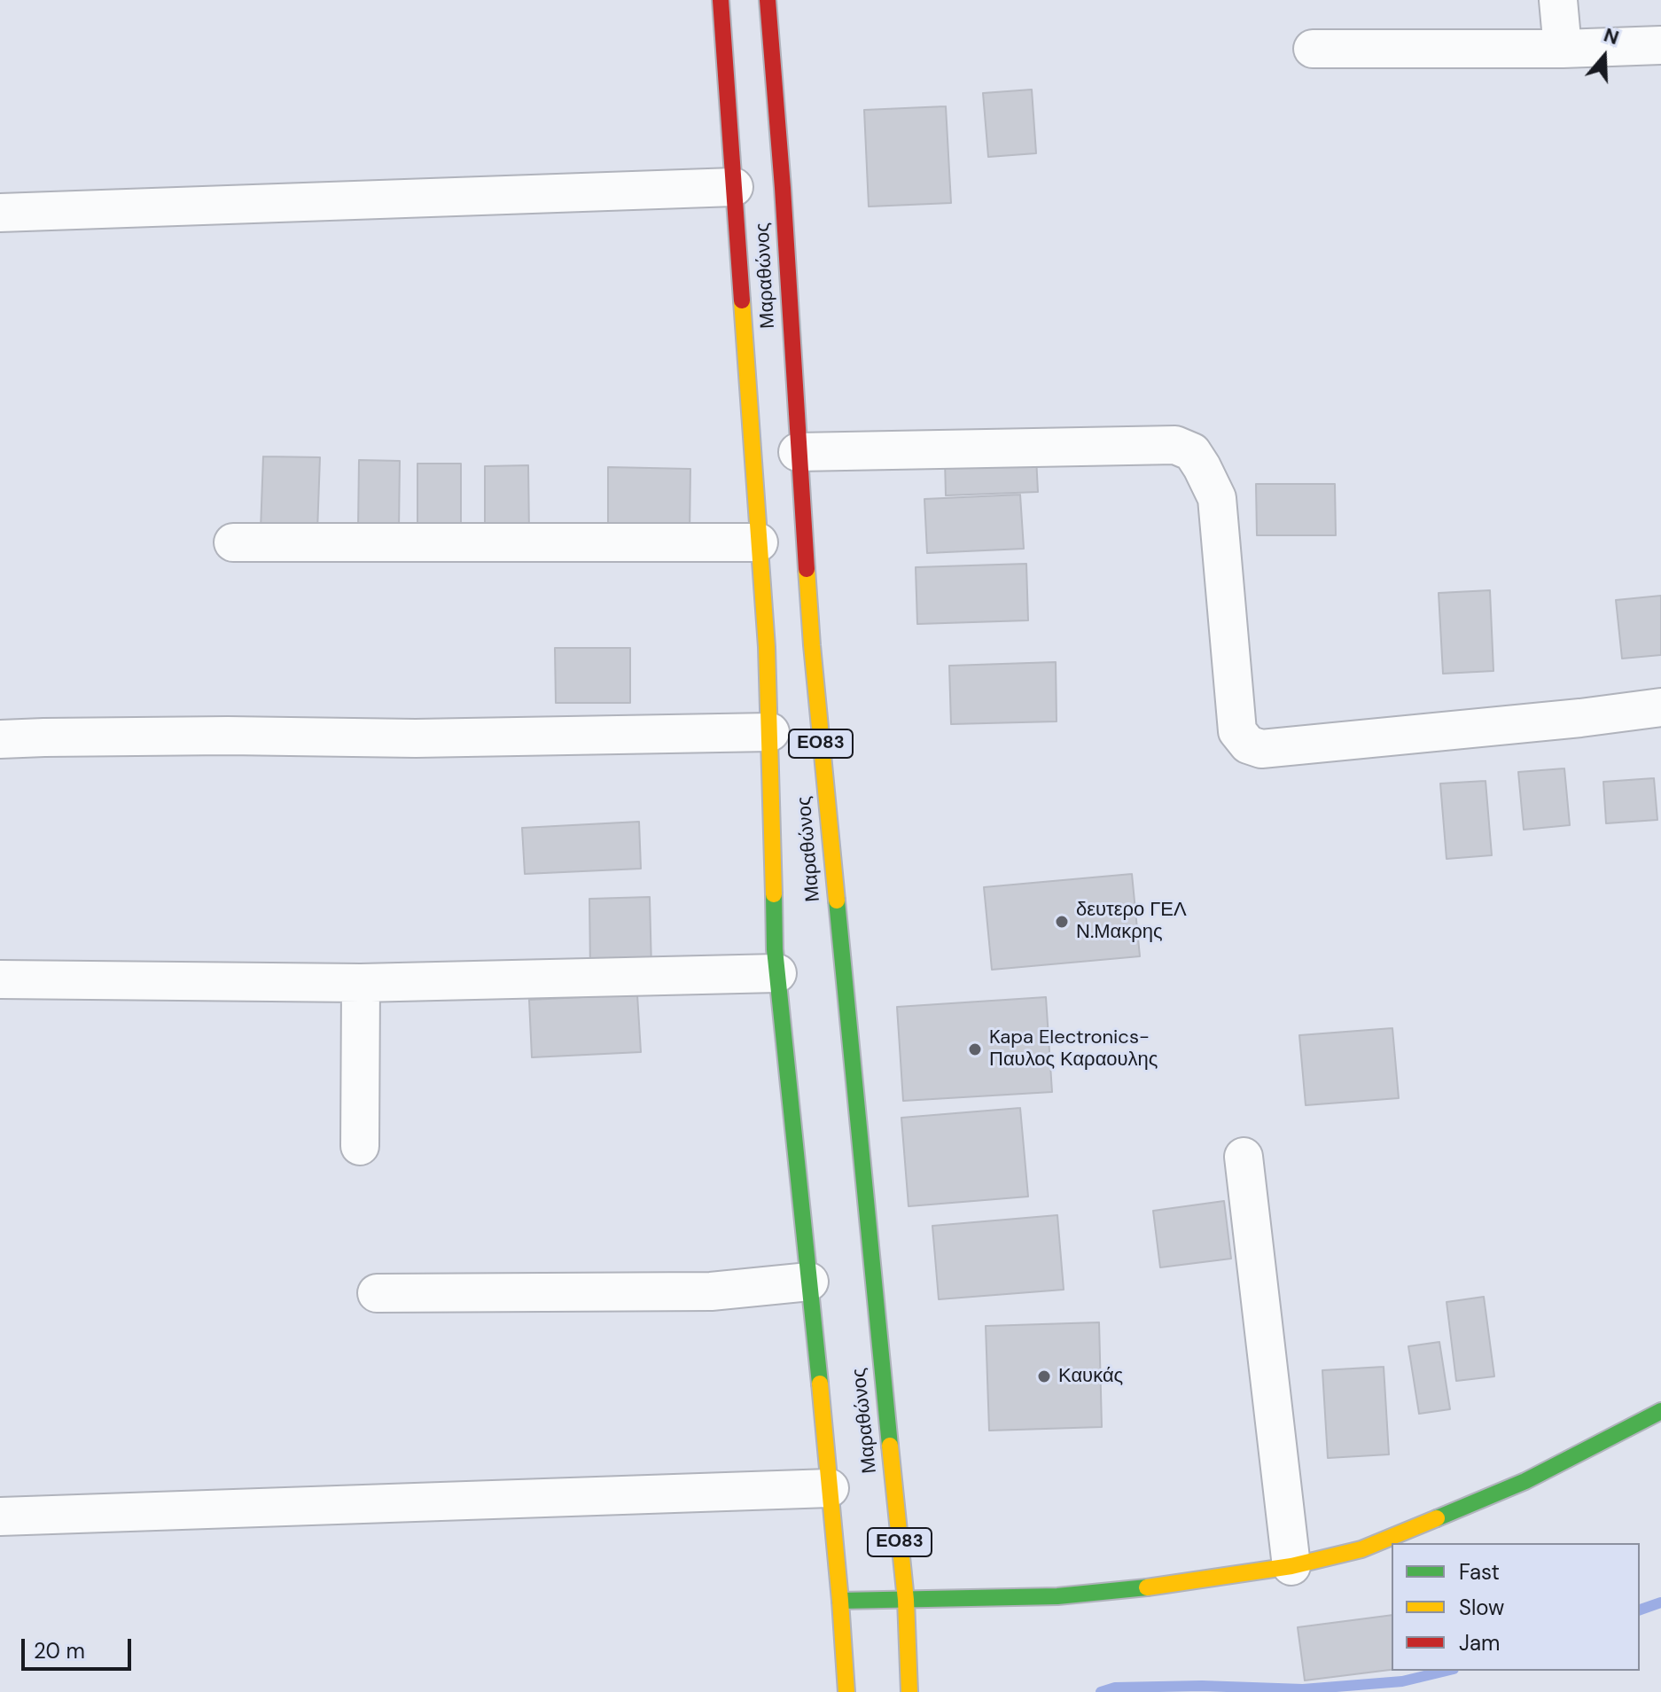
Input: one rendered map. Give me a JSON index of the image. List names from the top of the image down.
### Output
{
  "streets": {
    "main road": ["Μαραθώνος", "ΕΟ83"]
  },
  "places": ["δευτερο ΓΕΛ Ν.Μακρης", "Kapa Electronics- Παυλος Καραουλης", "Καυκάς"],
  "legend": ["Fast", "Slow", "Jam"],
  "scale_bar": "20 m",
  "north": "top"
}
